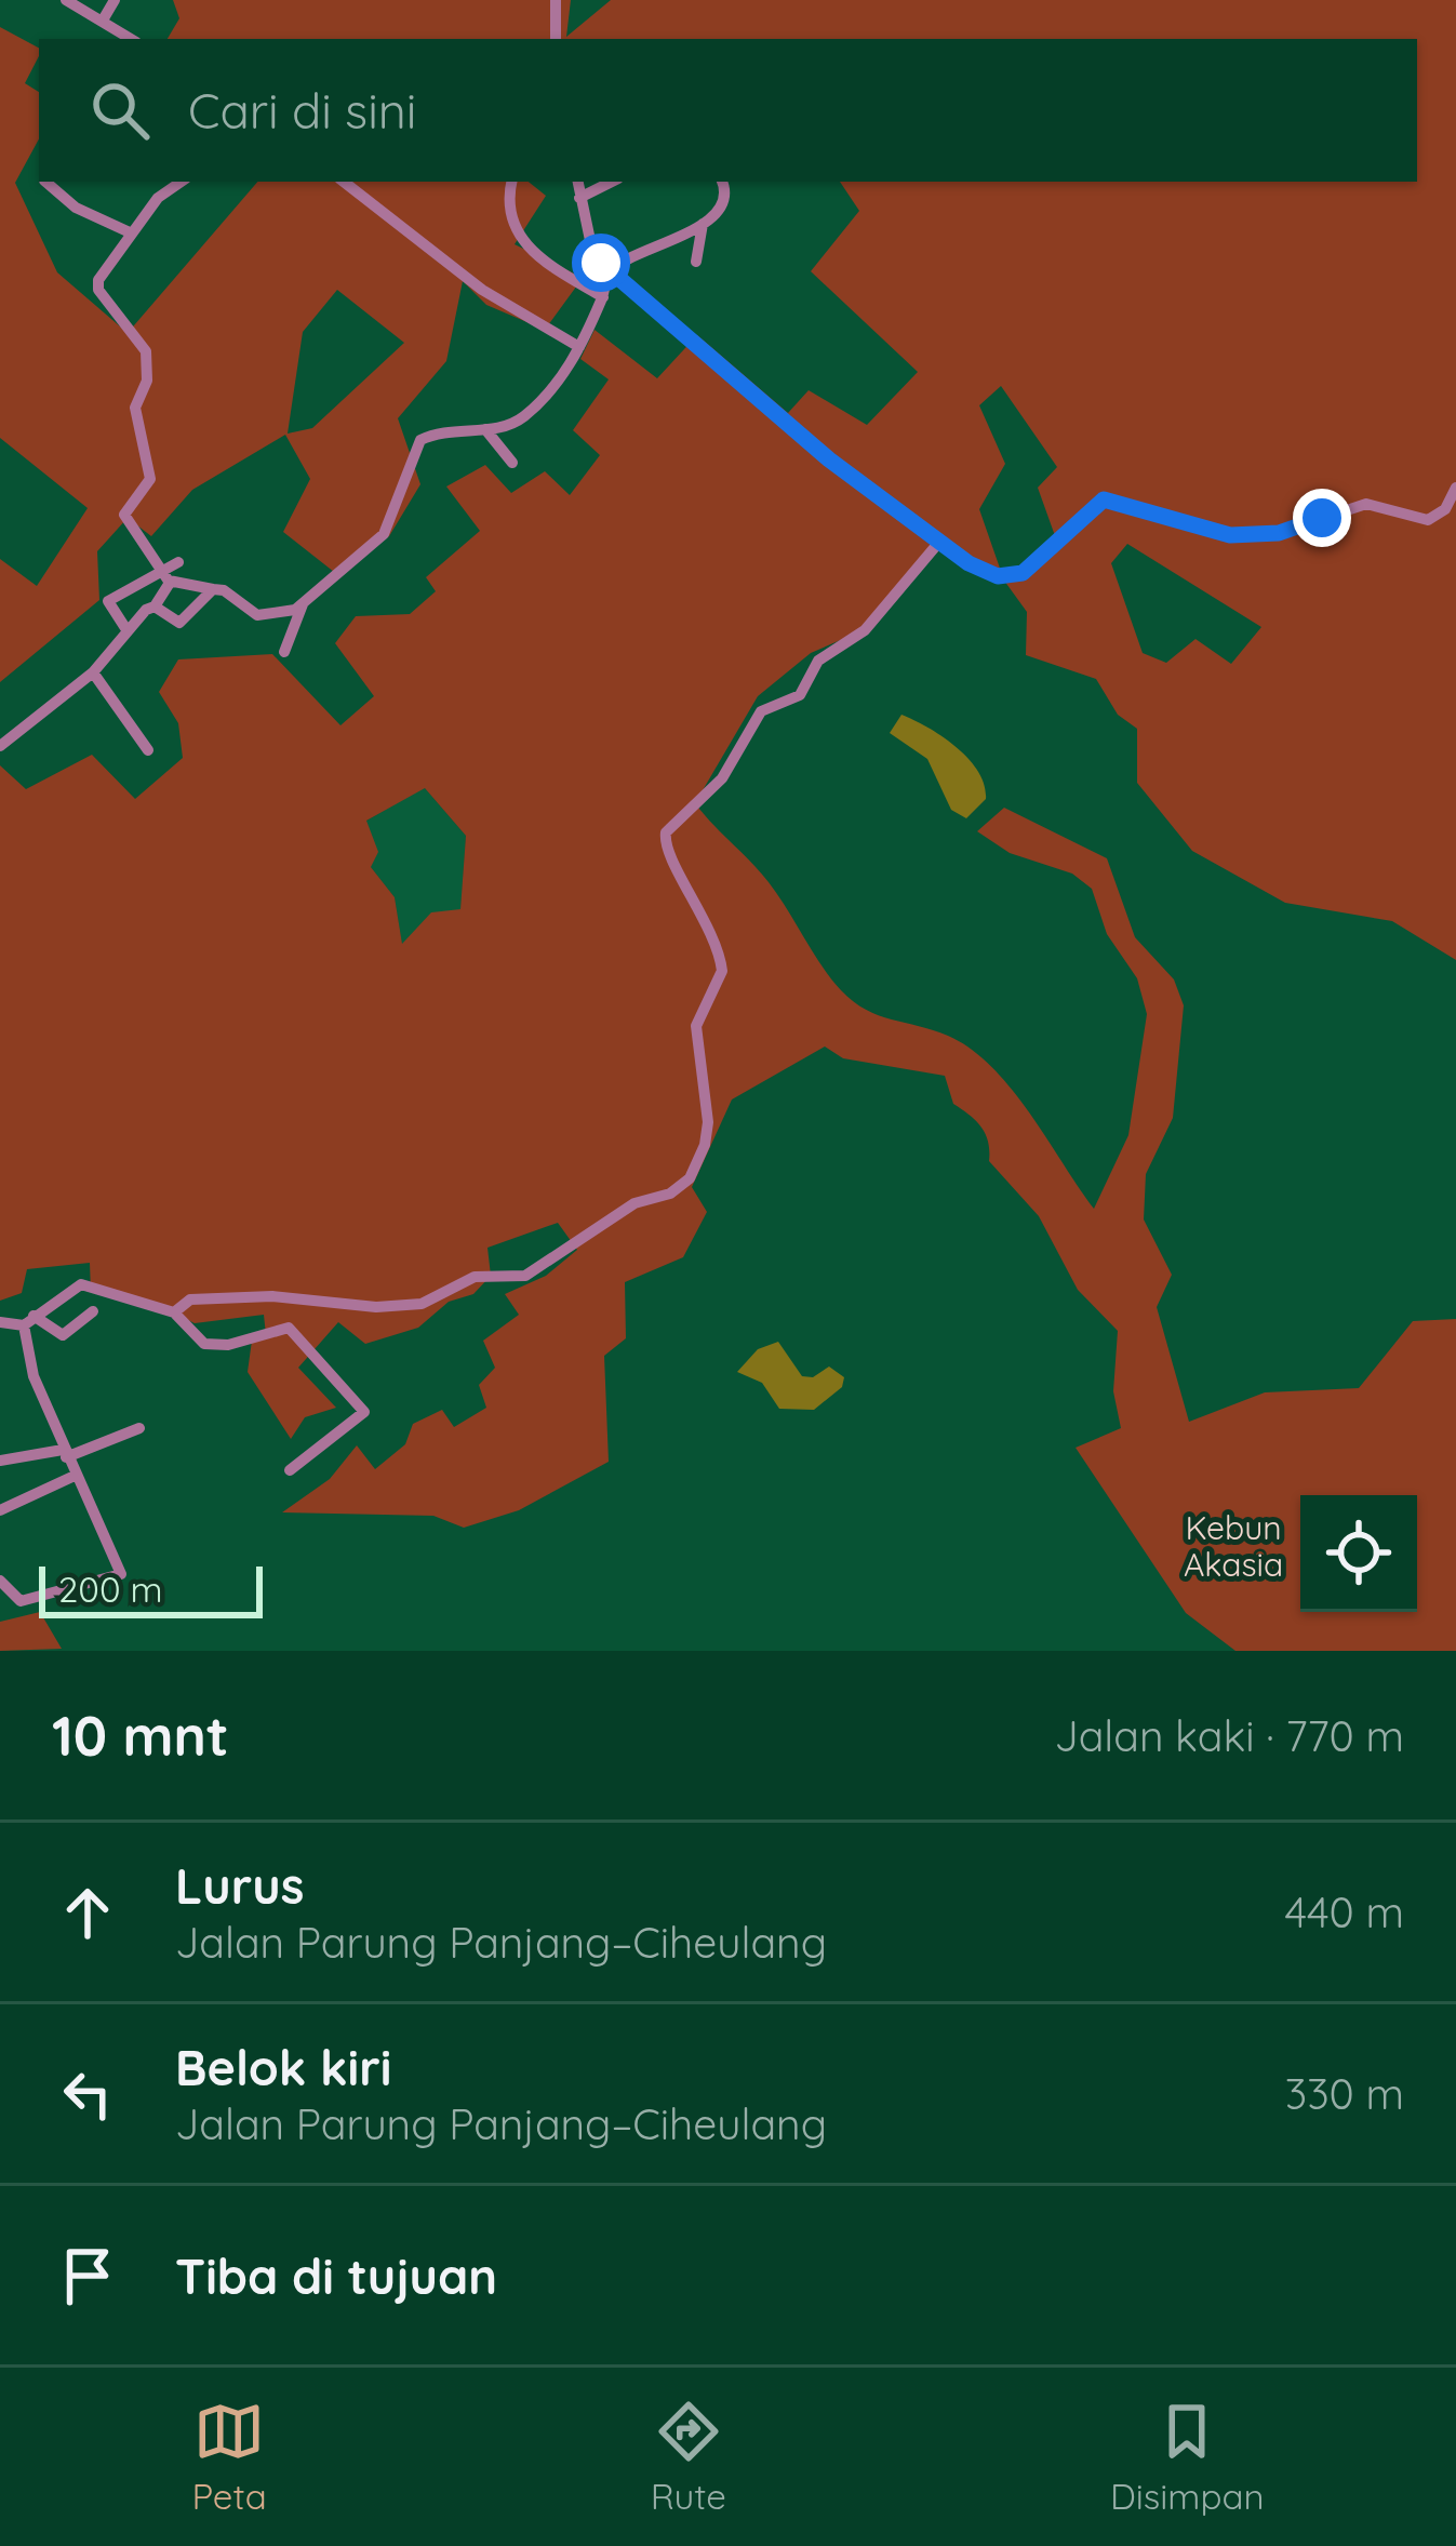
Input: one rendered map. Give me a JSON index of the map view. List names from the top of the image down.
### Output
{
  "parks": ["Kebun Akasia"],
  "scale_bar": "200 m",
  "page": {
    "search": "Cari di sini",
    "scale": "200 m",
    "heading": ["10 mnt", "Jalan kaki · 770 m"],
    "list": [
      ["Lurus", "Jalan Parung Panjang–Ciheulang", "440 m"],
      ["Belok kiri", "Jalan Parung Panjang–Ciheulang", "330 m"],
      "Tiba di tujuan"
    ],
    "nav": ["Peta", "Rute", "Disimpan"]
  }
}
